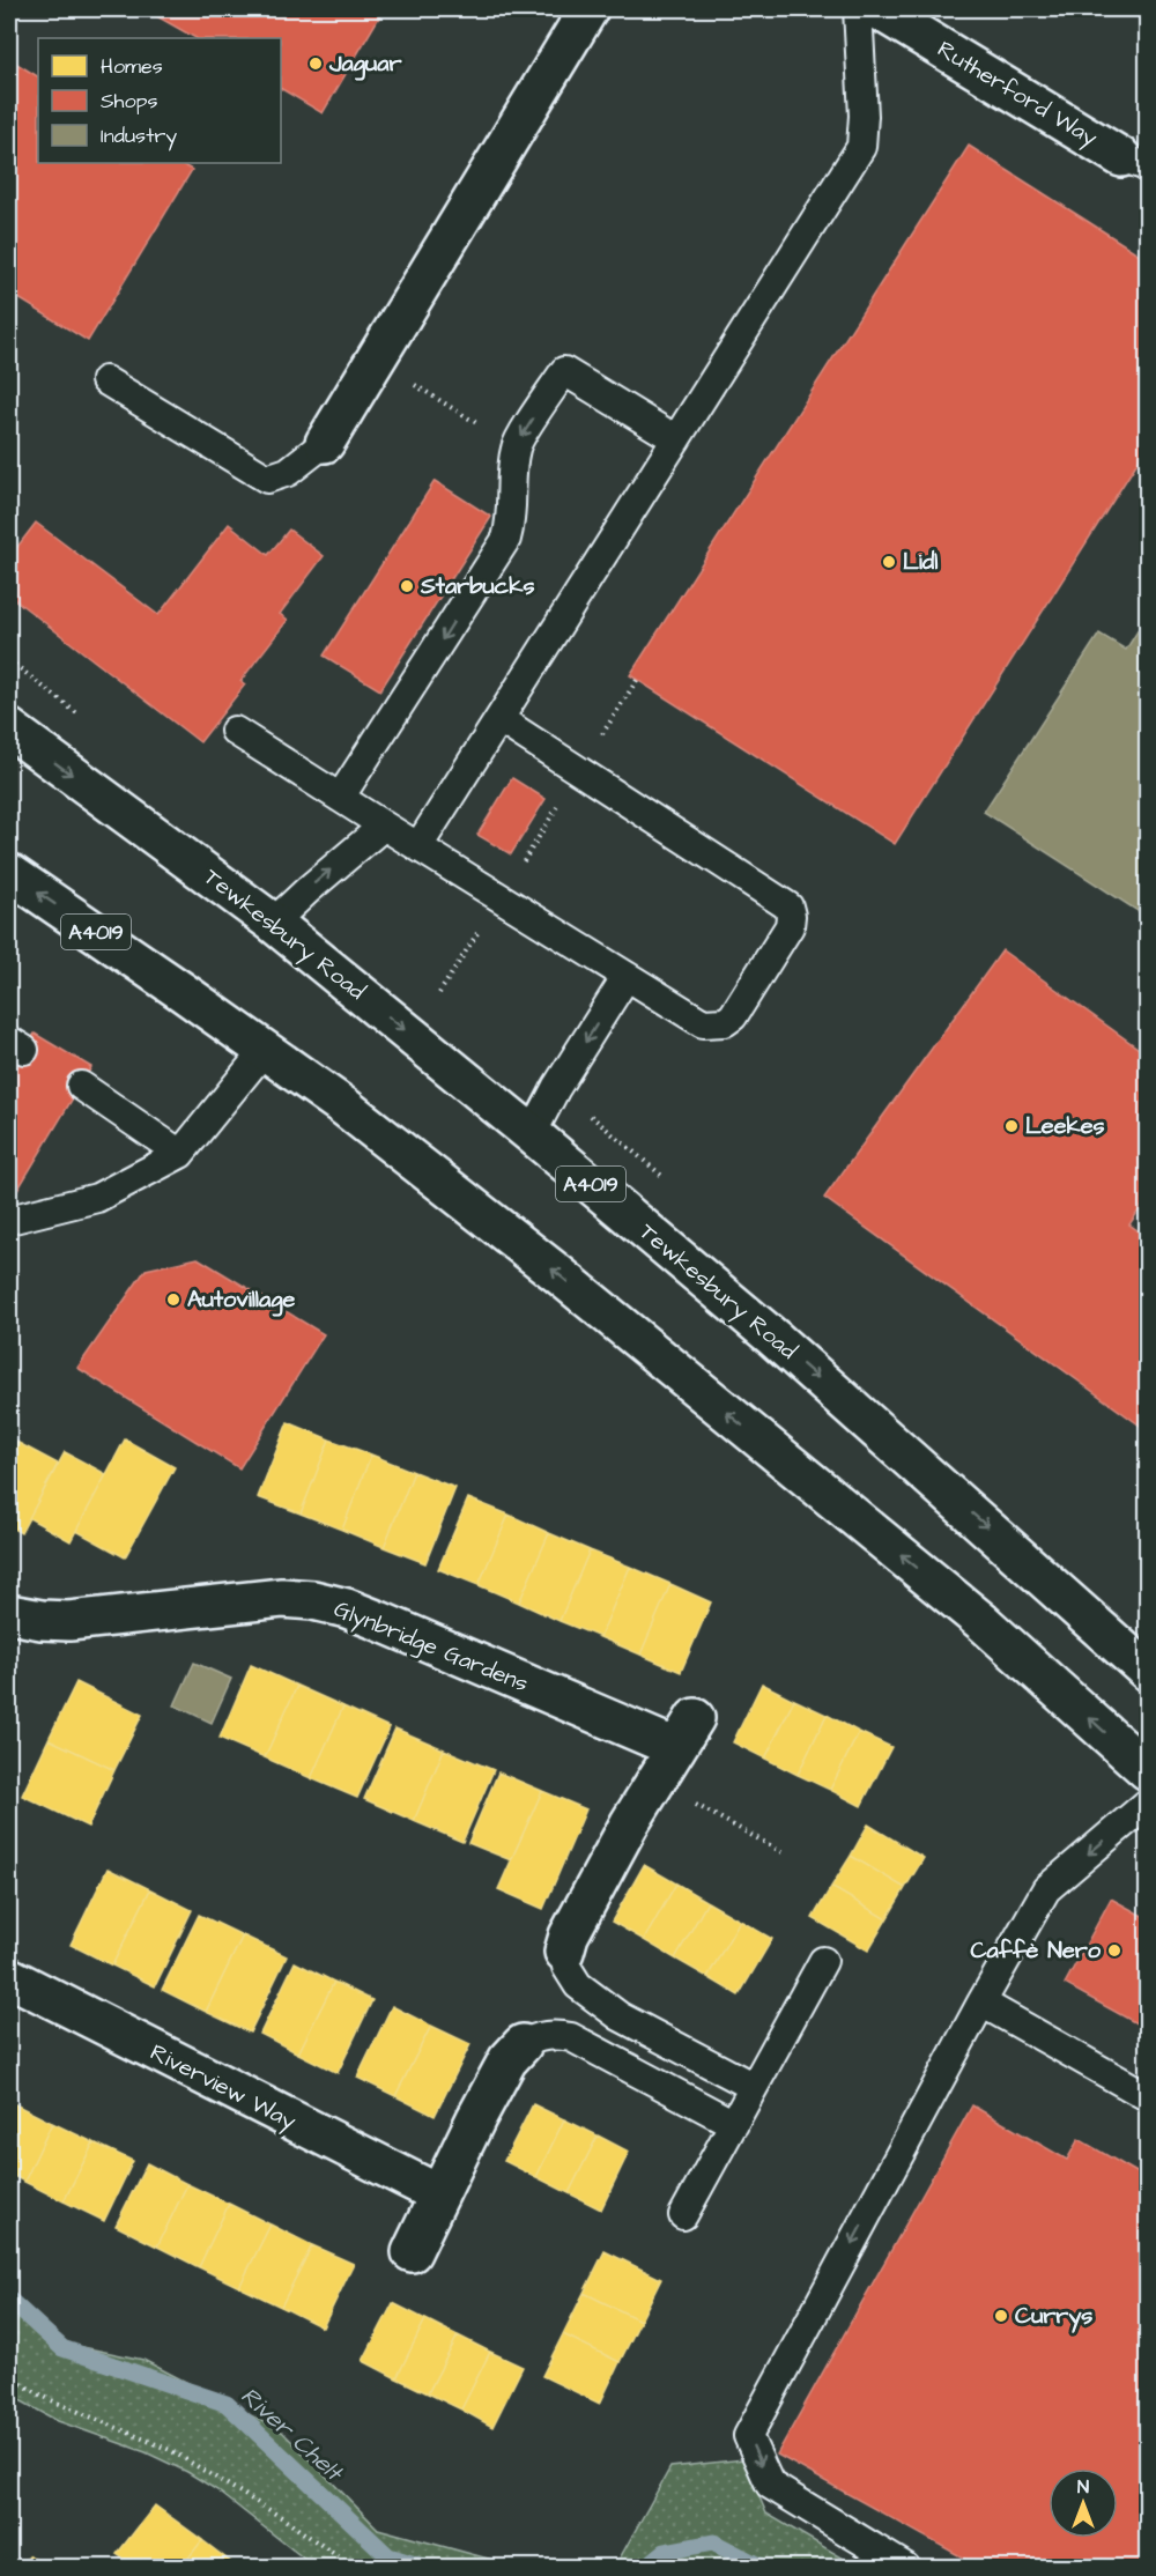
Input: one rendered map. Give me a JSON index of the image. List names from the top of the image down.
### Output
{
  "streets": {
    "main road": [
      "Rutherford Way",
      "A4019",
      "Tewkesbury Road",
      "Glynbridge Gardens",
      "Riverview Way"
    ]
  },
  "water": ["River Chelt"],
  "places": [
    "Jaguar",
    "Lidl",
    "Starbucks",
    "Leekes",
    "Autovillage",
    "Caffè Nero",
    "Currys"
  ],
  "legend": ["Homes", "Shops", "Industry"],
  "north": "top"
}
